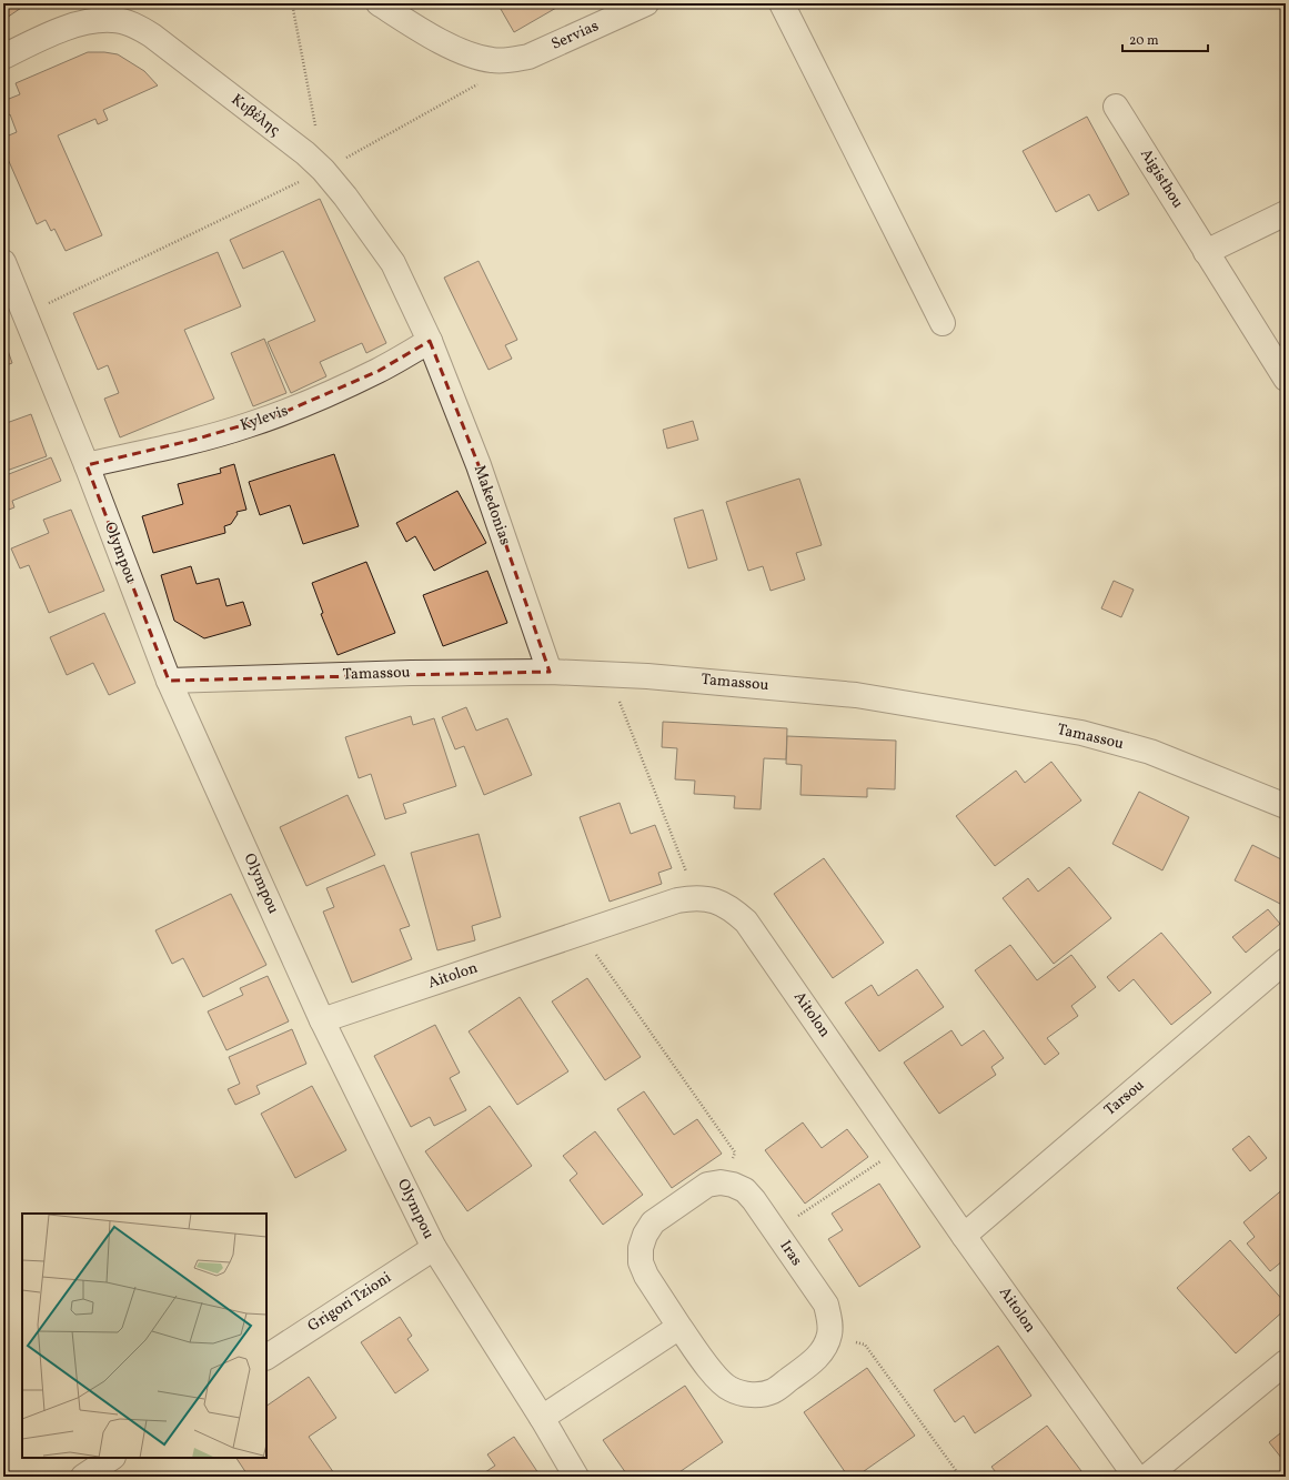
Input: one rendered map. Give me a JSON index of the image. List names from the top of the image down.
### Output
{
  "streets": {
    "street": [
      "Servias",
      "Κυβέλης",
      "Aigisthou",
      "Kylevis",
      "Makedonias",
      "Olympou",
      "Tamassou",
      "Aitolon",
      "Tarsou",
      "Iras",
      "Grigori Tzioni"
    ]
  },
  "crossings": [
    ["Κυβέλης", "Kylevis"],
    ["Κυβέλης", "Makedonias"],
    ["Kylevis", "Makedonias"],
    ["Kylevis", "Olympou"],
    ["Makedonias", "Tamassou"],
    ["Olympou", "Tamassou"],
    ["Olympou", "Aitolon"],
    ["Olympou", "Grigori Tzioni"],
    ["Aitolon", "Tarsou"]
  ],
  "scale_bar": "20 m"
}
